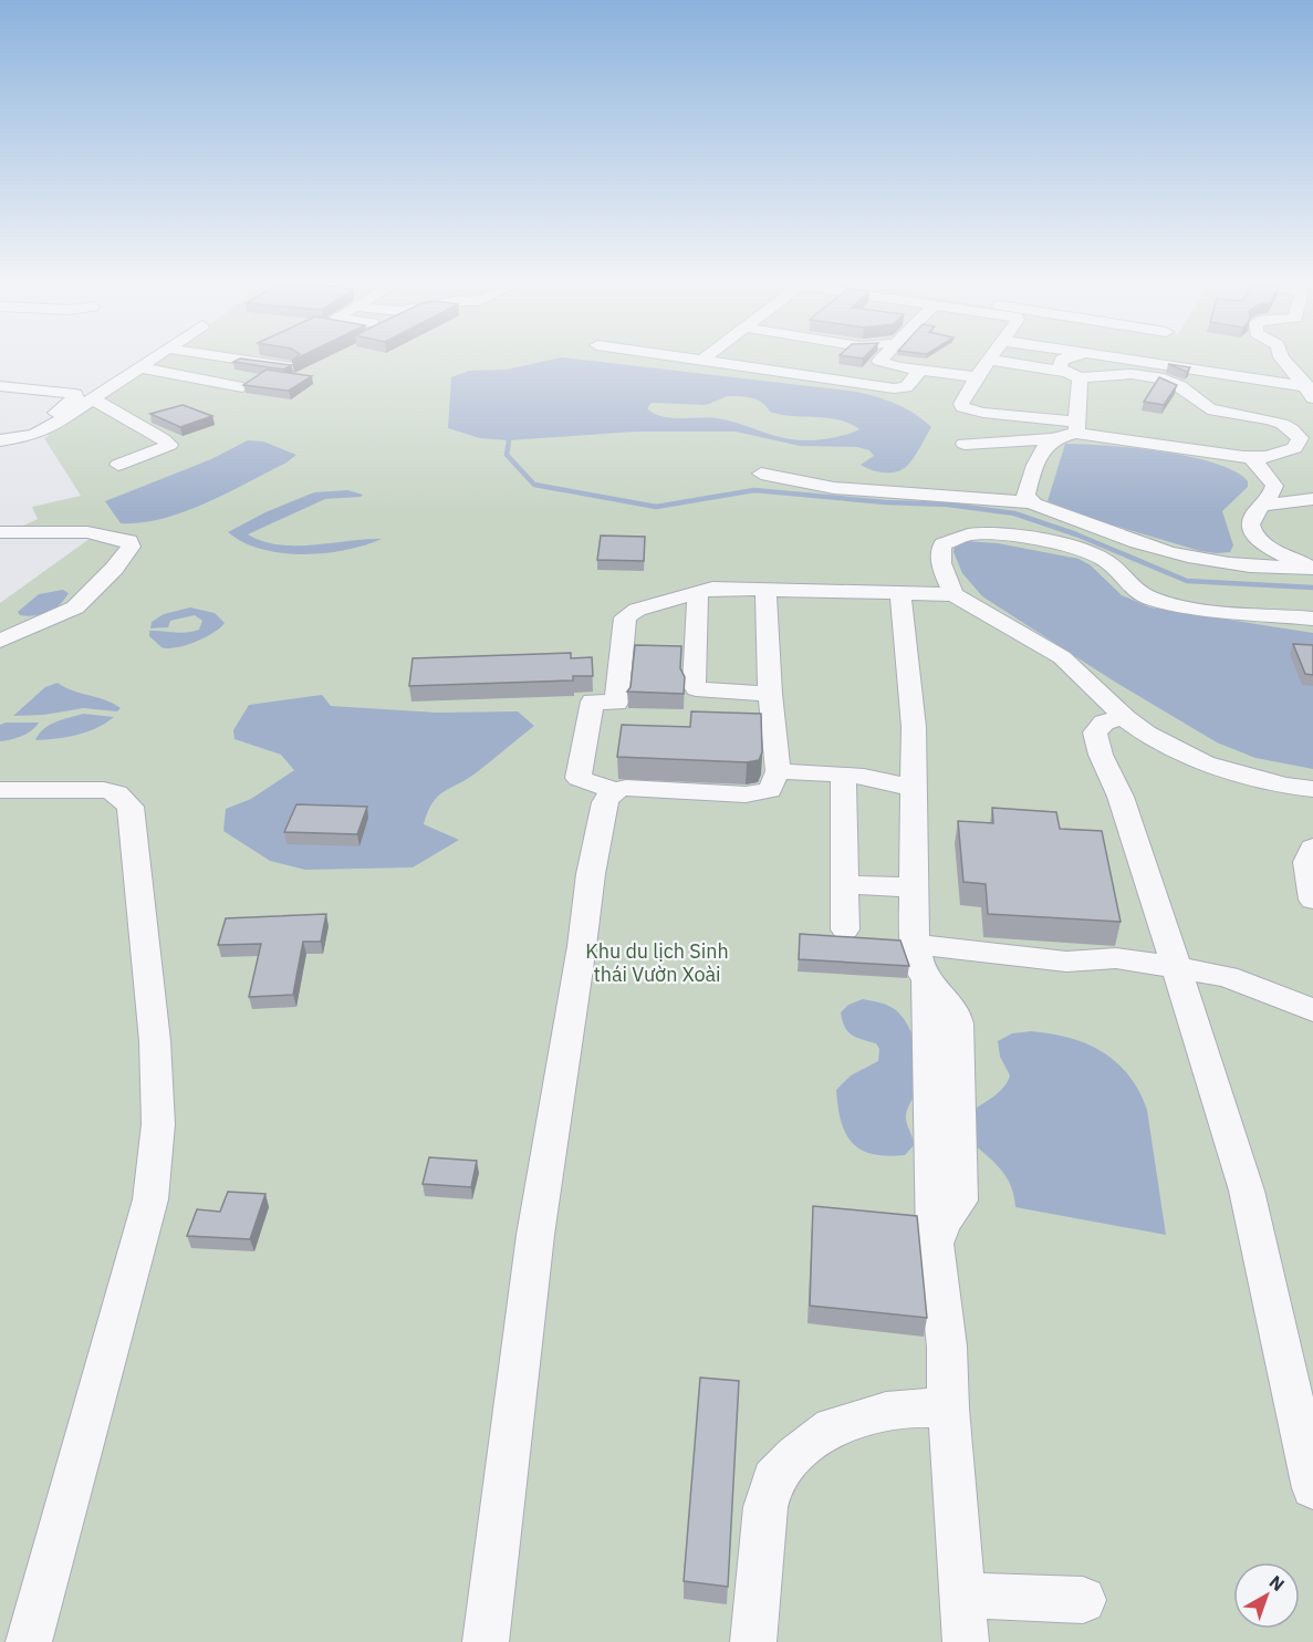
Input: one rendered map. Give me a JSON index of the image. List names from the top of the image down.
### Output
{
  "parks": ["Khu du lịch Sinh thái Vườn Xoài"],
  "north": "top right"
}
